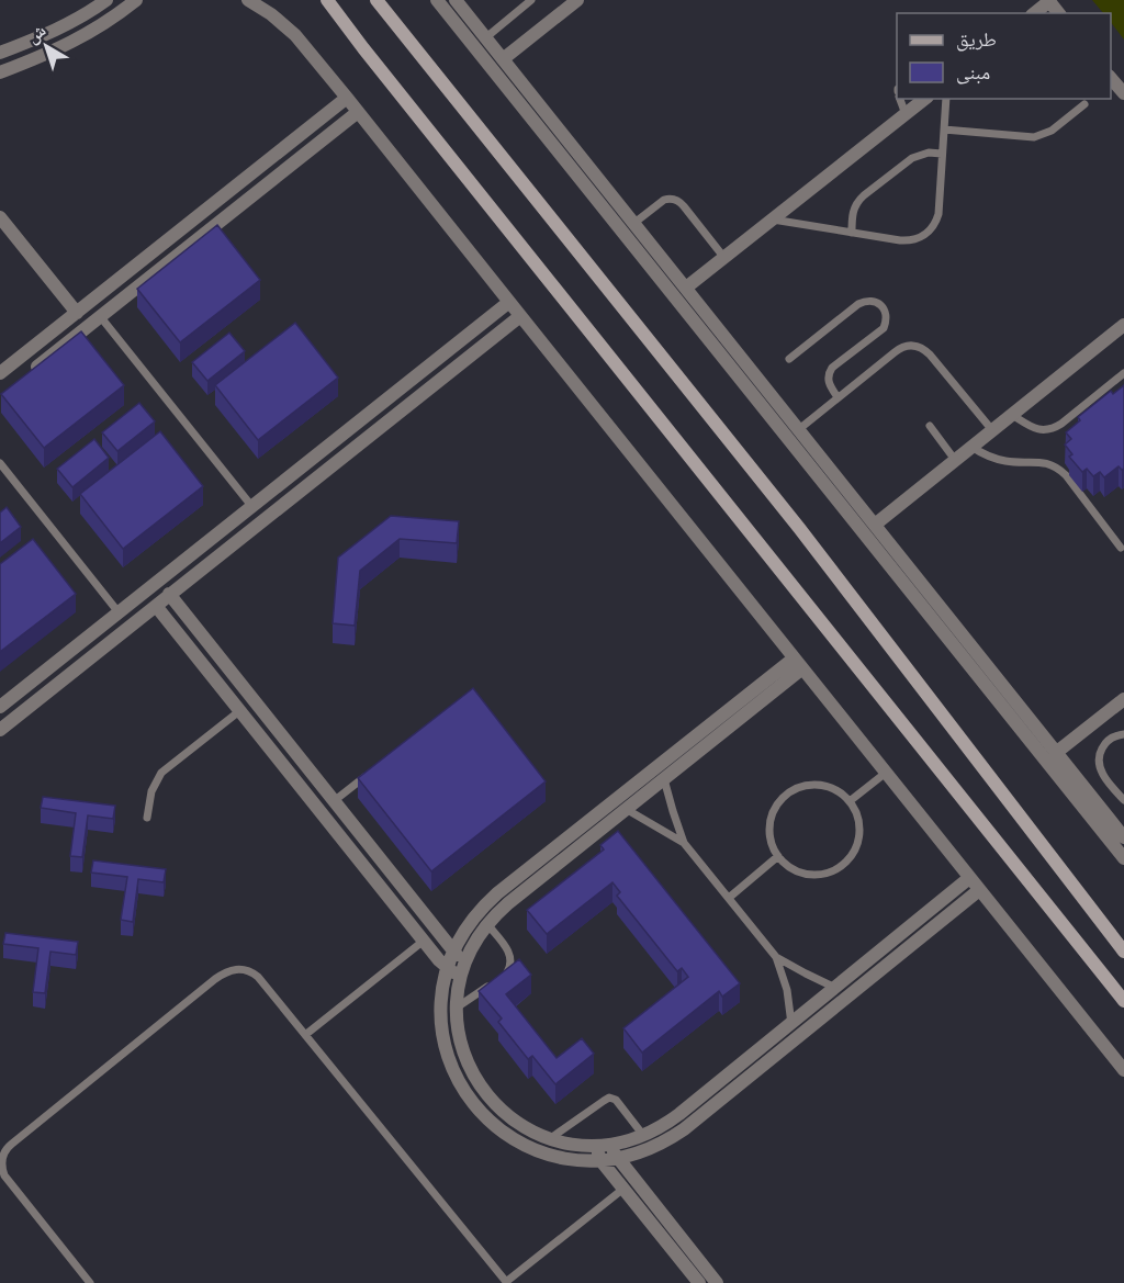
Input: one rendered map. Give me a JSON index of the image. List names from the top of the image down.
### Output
{
  "legend": ["طريق", "مبنى"],
  "north": "top left"
}
